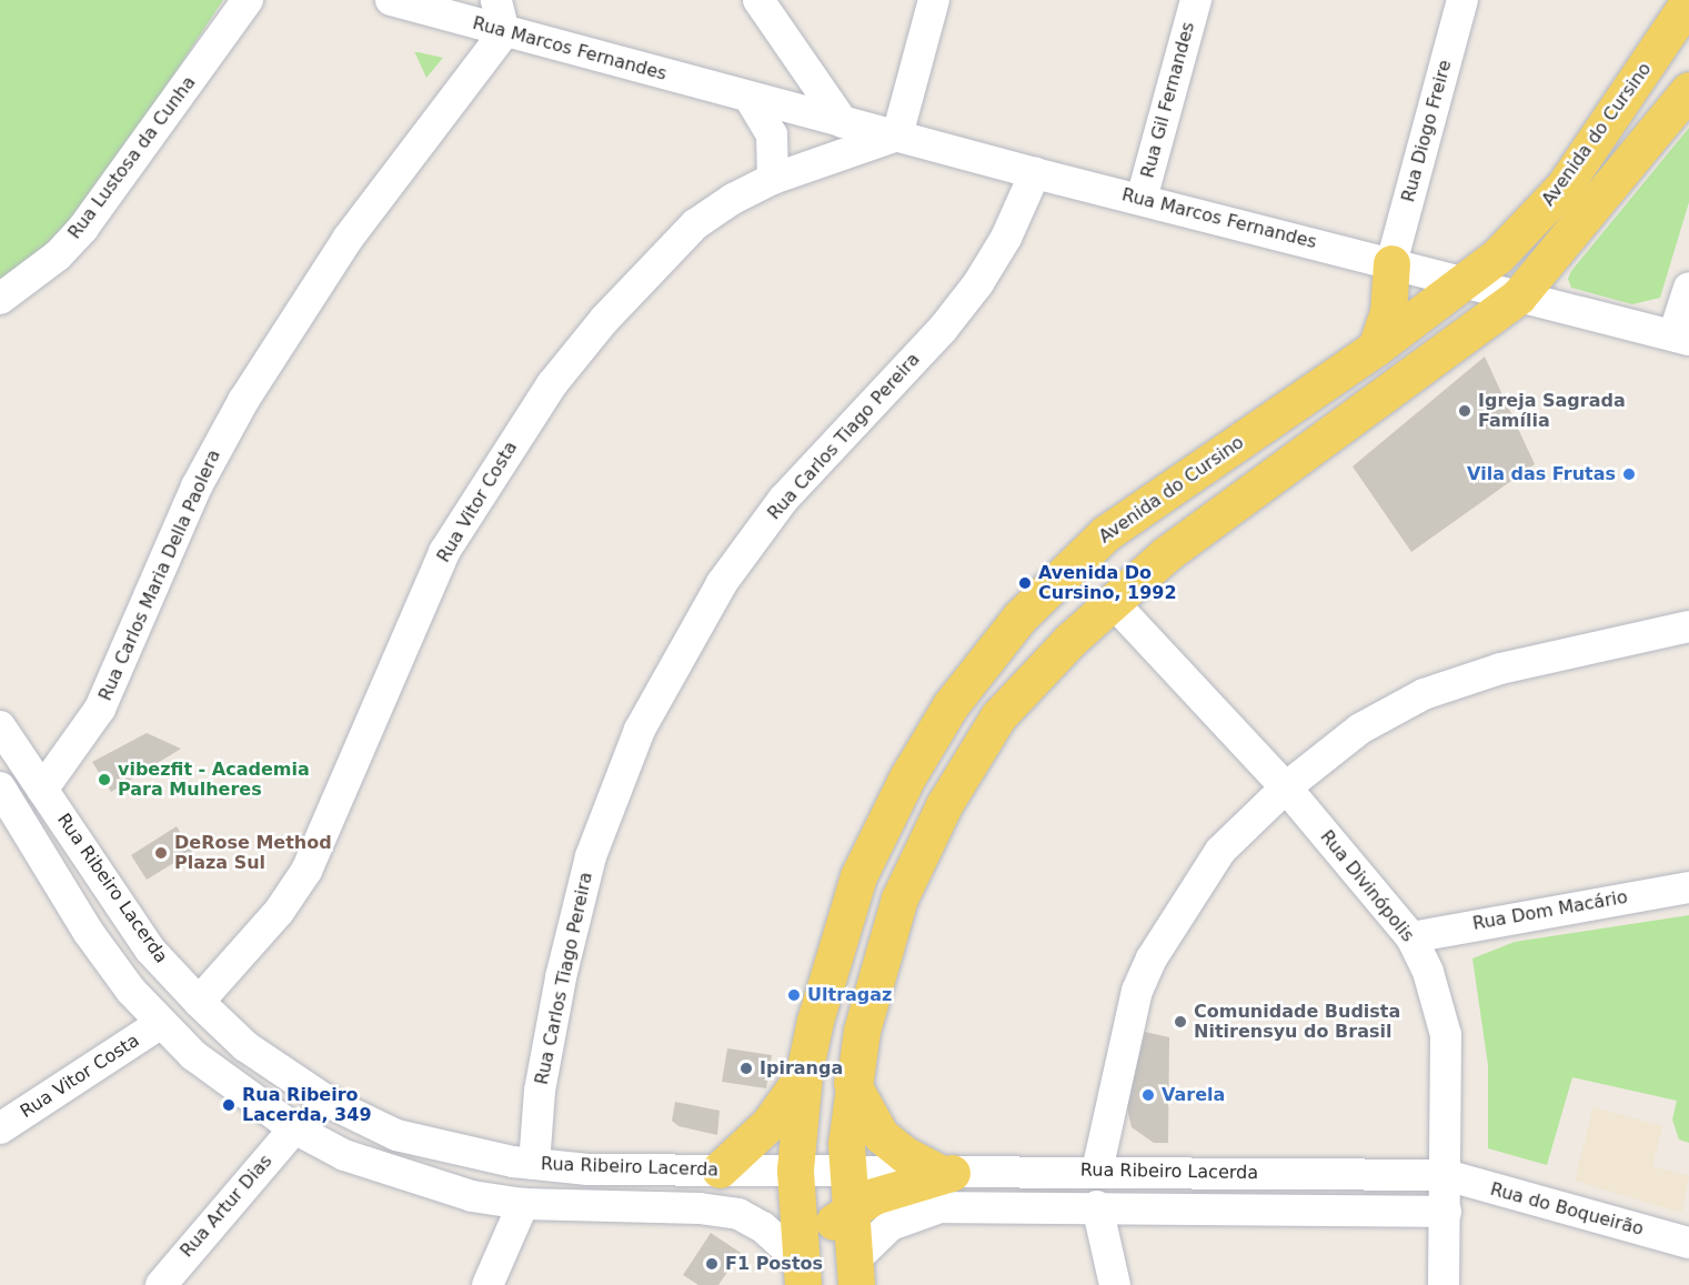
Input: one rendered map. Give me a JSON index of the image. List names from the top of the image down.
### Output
{
  "streets": {
    "main road": ["Avenida do Cursino"],
    "street": [
      "Rua Marcos Fernandes",
      "Rua Gil Fernandes",
      "Rua Diogo Freire",
      "Rua Lustosa da Cunha",
      "Rua Carlos Tiago Pereira",
      "Rua Vitor Costa",
      "Rua Carlos Maria Della Paolera",
      "Rua Divinópolis",
      "Rua Ribeiro Lacerda",
      "Rua Dom Macário",
      "Rua Artur Dias",
      "Rua do Boqueirão"
    ]
  },
  "crossings": [
    ["Rua Marcos Fernandes", "Rua Gil Fernandes"],
    ["Rua Marcos Fernandes", "Rua Diogo Freire"],
    ["Rua Marcos Fernandes", "Avenida do Cursino"],
    ["Rua Marcos Fernandes", "Rua Carlos Tiago Pereira"],
    ["Rua Marcos Fernandes", "Rua Vitor Costa"],
    ["Rua Marcos Fernandes", "Rua Carlos Maria Della Paolera"],
    ["Avenida do Cursino", "Rua Ribeiro Lacerda"],
    ["Rua Carlos Tiago Pereira", "Rua Ribeiro Lacerda"],
    ["Rua Vitor Costa", "Rua Ribeiro Lacerda"],
    ["Rua Carlos Maria Della Paolera", "Rua Ribeiro Lacerda"],
    ["Rua Divinópolis", "Rua Ribeiro Lacerda"],
    ["Rua Divinópolis", "Rua Dom Macário"],
    ["Rua Divinópolis", "Rua do Boqueirão"],
    ["Rua Ribeiro Lacerda", "Rua Artur Dias"],
    ["Rua Ribeiro Lacerda", "Rua do Boqueirão"]
  ],
  "places": [
    "Igreja Sagrada Família",
    "Vila das Frutas",
    "Avenida Do Cursino, 1992",
    "vibezfit - Academia Para Mulheres",
    "DeRose Method Plaza Sul",
    "Ultragaz",
    "Comunidade Budista Nitirensyu do Brasil",
    "Ipiranga",
    "Varela",
    "Rua Ribeiro Lacerda, 349",
    "F1 Postos"
  ]
}
